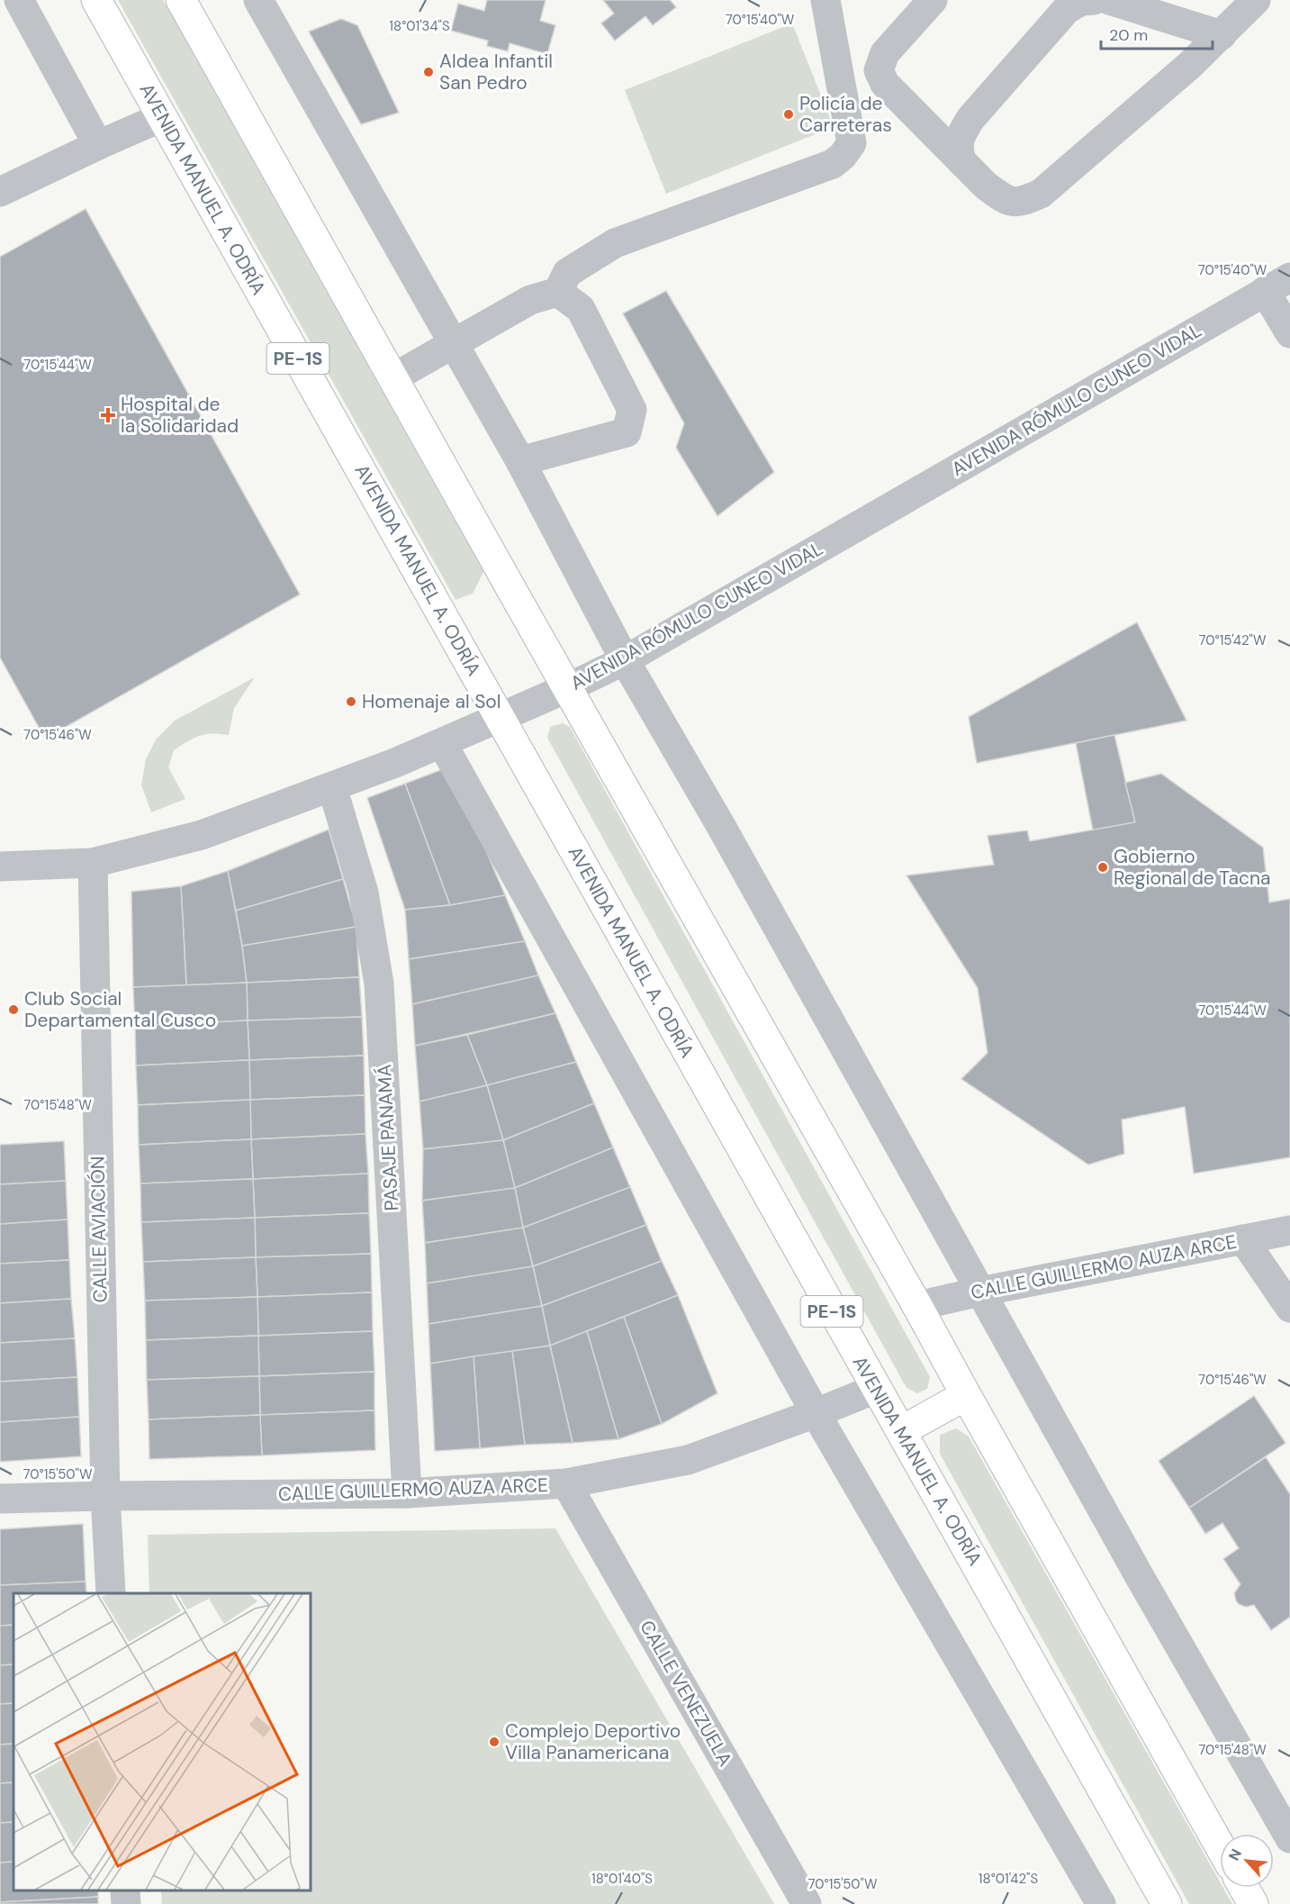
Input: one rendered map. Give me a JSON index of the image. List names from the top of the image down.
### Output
{
  "streets": {
    "highway": ["AVENIDA MANUEL A. ODRÍA", "PE-1S"],
    "street": [
      "AVENIDA RÓMULO CUNEO VIDAL",
      "PASAJE PANAMÁ",
      "CALLE AVIACIÓN",
      "CALLE GUILLERMO AUZA ARCE",
      "CALLE VENEZUELA"
    ]
  },
  "crossings": [
    ["AVENIDA MANUEL A. ODRÍA", "AVENIDA RÓMULO CUNEO VIDAL"],
    ["AVENIDA MANUEL A. ODRÍA", "CALLE GUILLERMO AUZA ARCE"],
    ["AVENIDA RÓMULO CUNEO VIDAL", "PASAJE PANAMÁ"],
    ["AVENIDA RÓMULO CUNEO VIDAL", "CALLE AVIACIÓN"],
    ["PASAJE PANAMÁ", "CALLE GUILLERMO AUZA ARCE"],
    ["CALLE AVIACIÓN", "CALLE GUILLERMO AUZA ARCE"],
    ["CALLE GUILLERMO AUZA ARCE", "CALLE VENEZUELA"]
  ],
  "places": {
    "other": [
      "Aldea Infantil San Pedro",
      "Policía de Carreteras",
      "Homenaje al Sol",
      "Gobierno Regional de Tacna",
      "Club Social Departamental Cusco",
      "Complejo Deportivo Villa Panamericana"
    ],
    "health": ["Hospital de la Solidaridad"]
  },
  "scale_bar": "20 m",
  "north": "top left",
  "coordinates": [
    "70°15'40\"W",
    "18°01'34\"S",
    "70°15'44\"W",
    "70°15'42\"W",
    "70°15'46\"W",
    "70°15'48\"W",
    "70°15'50\"W",
    "18°01'40\"S",
    "18°01'42\"S"
  ]
}
